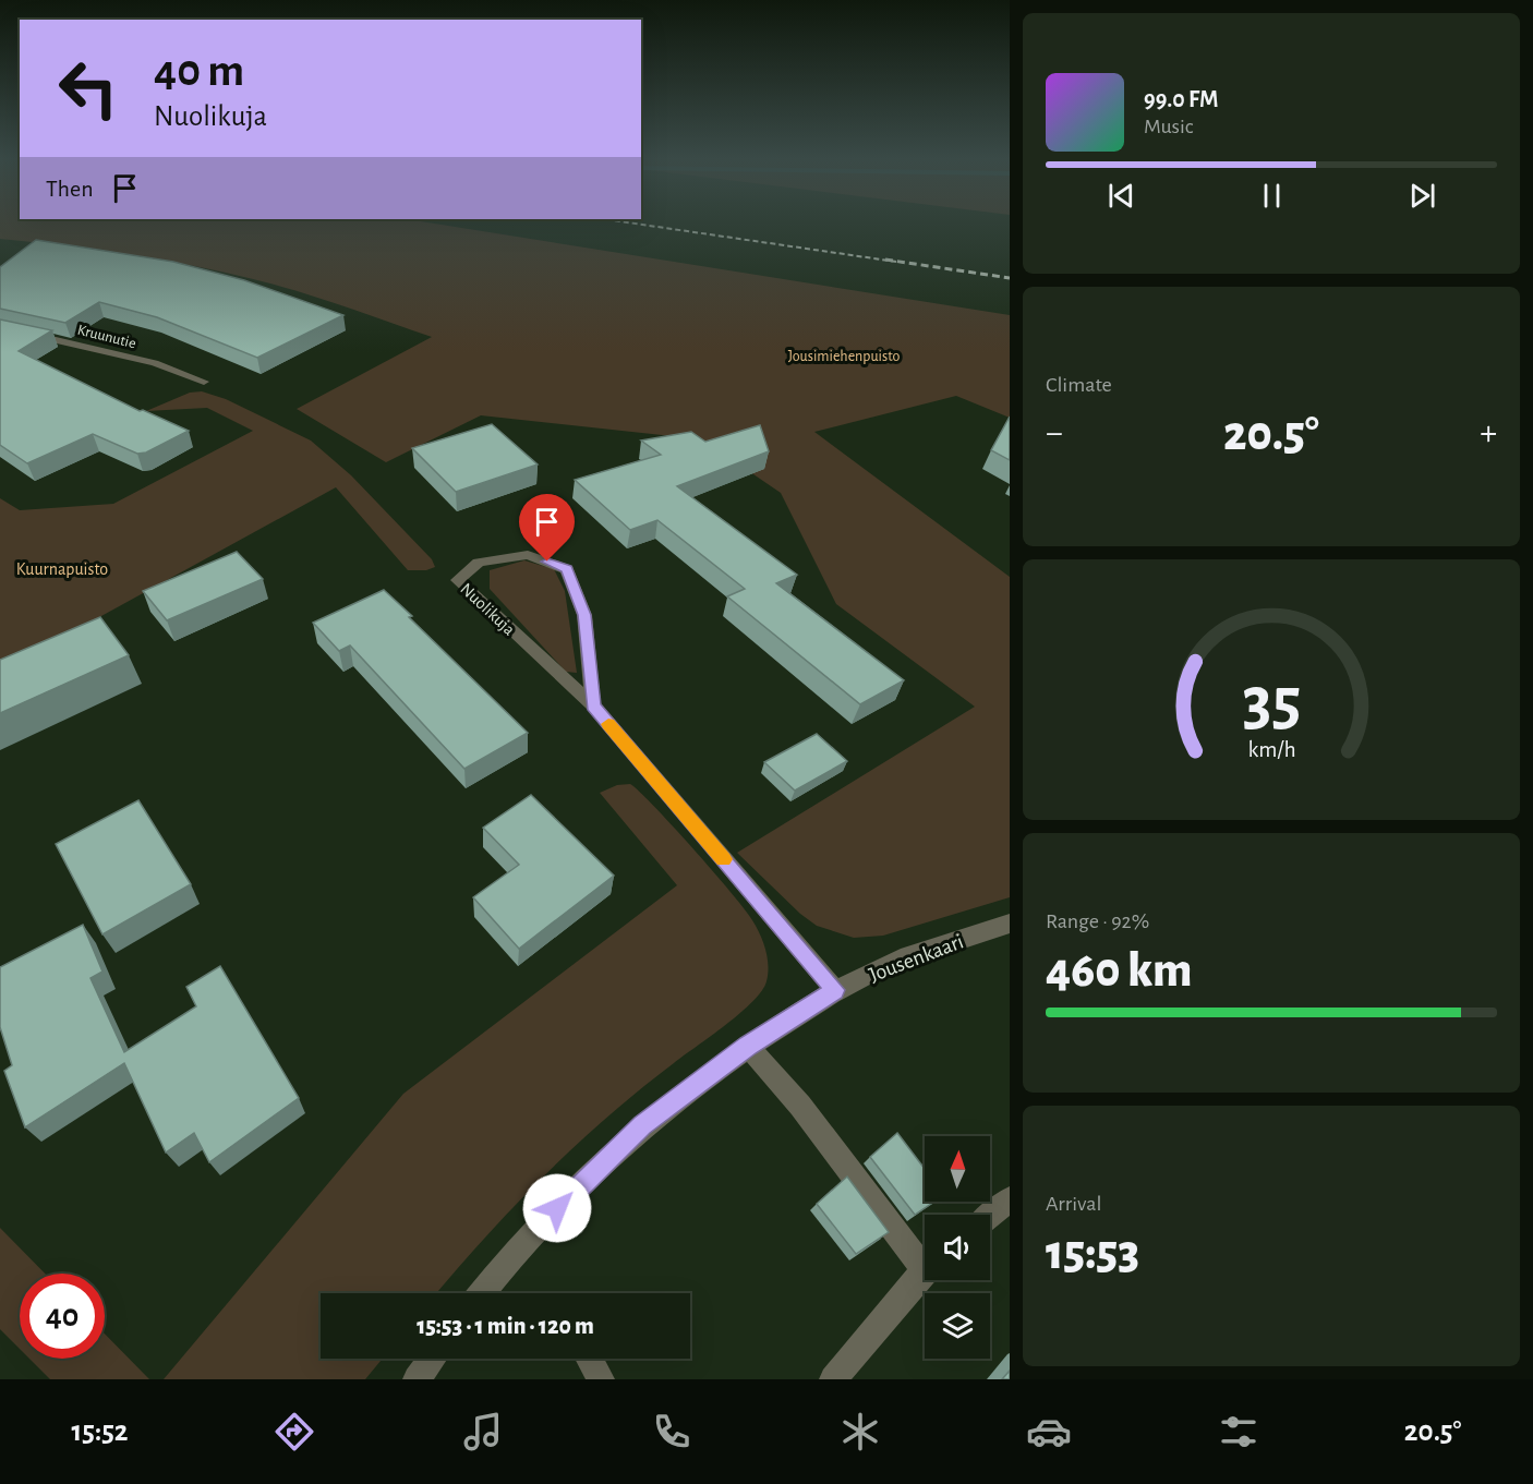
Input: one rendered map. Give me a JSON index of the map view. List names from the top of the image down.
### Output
{
  "streets": {
    "street": ["Kruunutie", "Nuolikuja", "Jousenkaari"]
  },
  "crossings": [
    ["Nuolikuja", "Jousenkaari"]
  ],
  "parks": ["Jousimiehenpuisto", "Kuurnapuisto"],
  "north": "top",
  "page": {
    "turn": ["40 m", "Nuolikuja"],
    "song": ["99.0 FM", "Music"],
    "then": "Then",
    "tile": [
      "Climate",
      ["Range · 92%", "460 km"],
      ["Arrival", "15:53"]
    ],
    "heat": ["−", "20.5°", "+"],
    "limit": "40",
    "trip": "15:53 · 1 min · 120 m",
    "tabs": ["15:52", "20.5°"],
    "gauge": ["35", "km/h"]
  }
}
